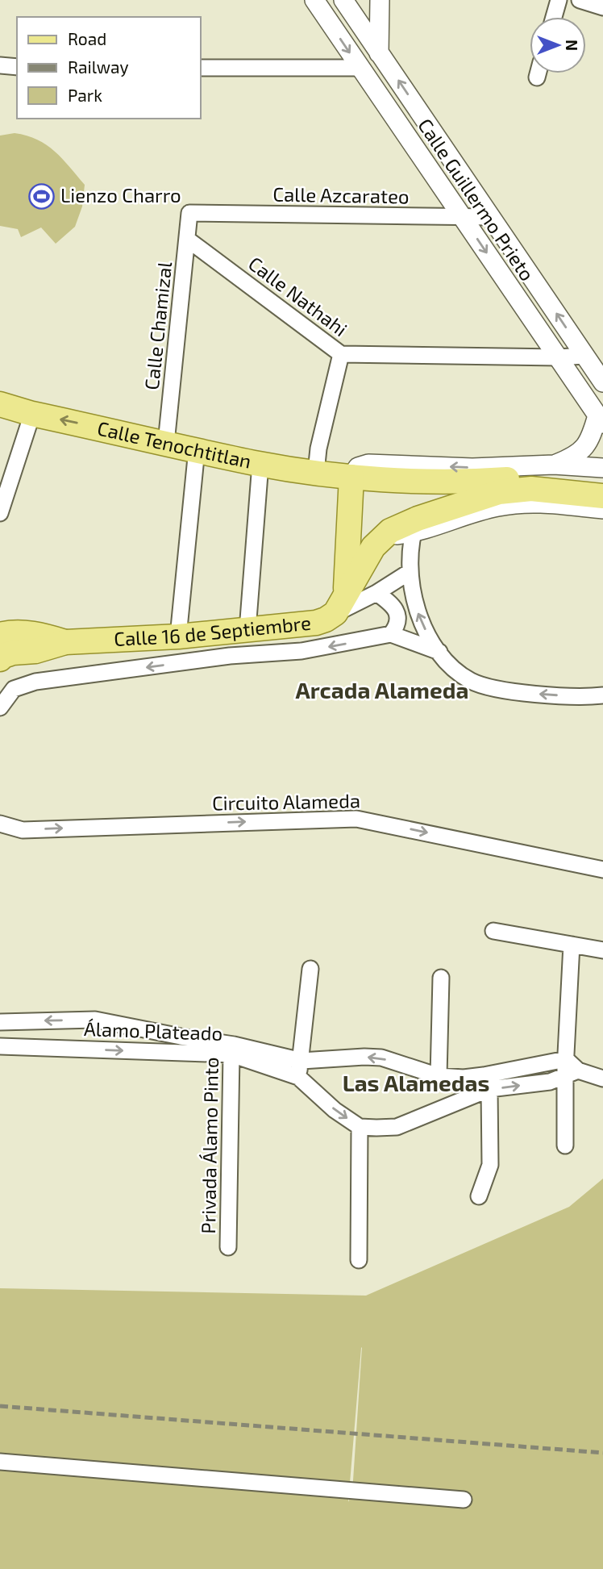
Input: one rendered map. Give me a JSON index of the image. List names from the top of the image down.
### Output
{
  "streets": {
    "main road": ["Calle Tenochtitlan", "Calle 16 de Septiembre"],
    "street": [
      "Calle Azcarateo",
      "Calle Guillermo Prieto",
      "Calle Nathahi",
      "Calle Chamizal",
      "Circuito Alameda",
      "Álamo Plateado",
      "Privada Álamo Pinto"
    ]
  },
  "crossings": [
    ["Calle Azcarateo", "Calle Guillermo Prieto"],
    ["Calle Azcarateo", "Calle Chamizal"],
    ["Calle Nathahi", "Calle Chamizal"],
    ["Calle Nathahi", "Calle Tenochtitlan"],
    ["Calle Chamizal", "Calle Tenochtitlan"],
    ["Álamo Plateado", "Privada Álamo Pinto"]
  ],
  "one_way": ["Circuito Alameda"],
  "districts": ["Arcada Alameda", "Las Alamedas"],
  "places": {
    "sports": ["Lienzo Charro"]
  },
  "legend": ["Road", "Railway", "Park"],
  "north": "right"
}
